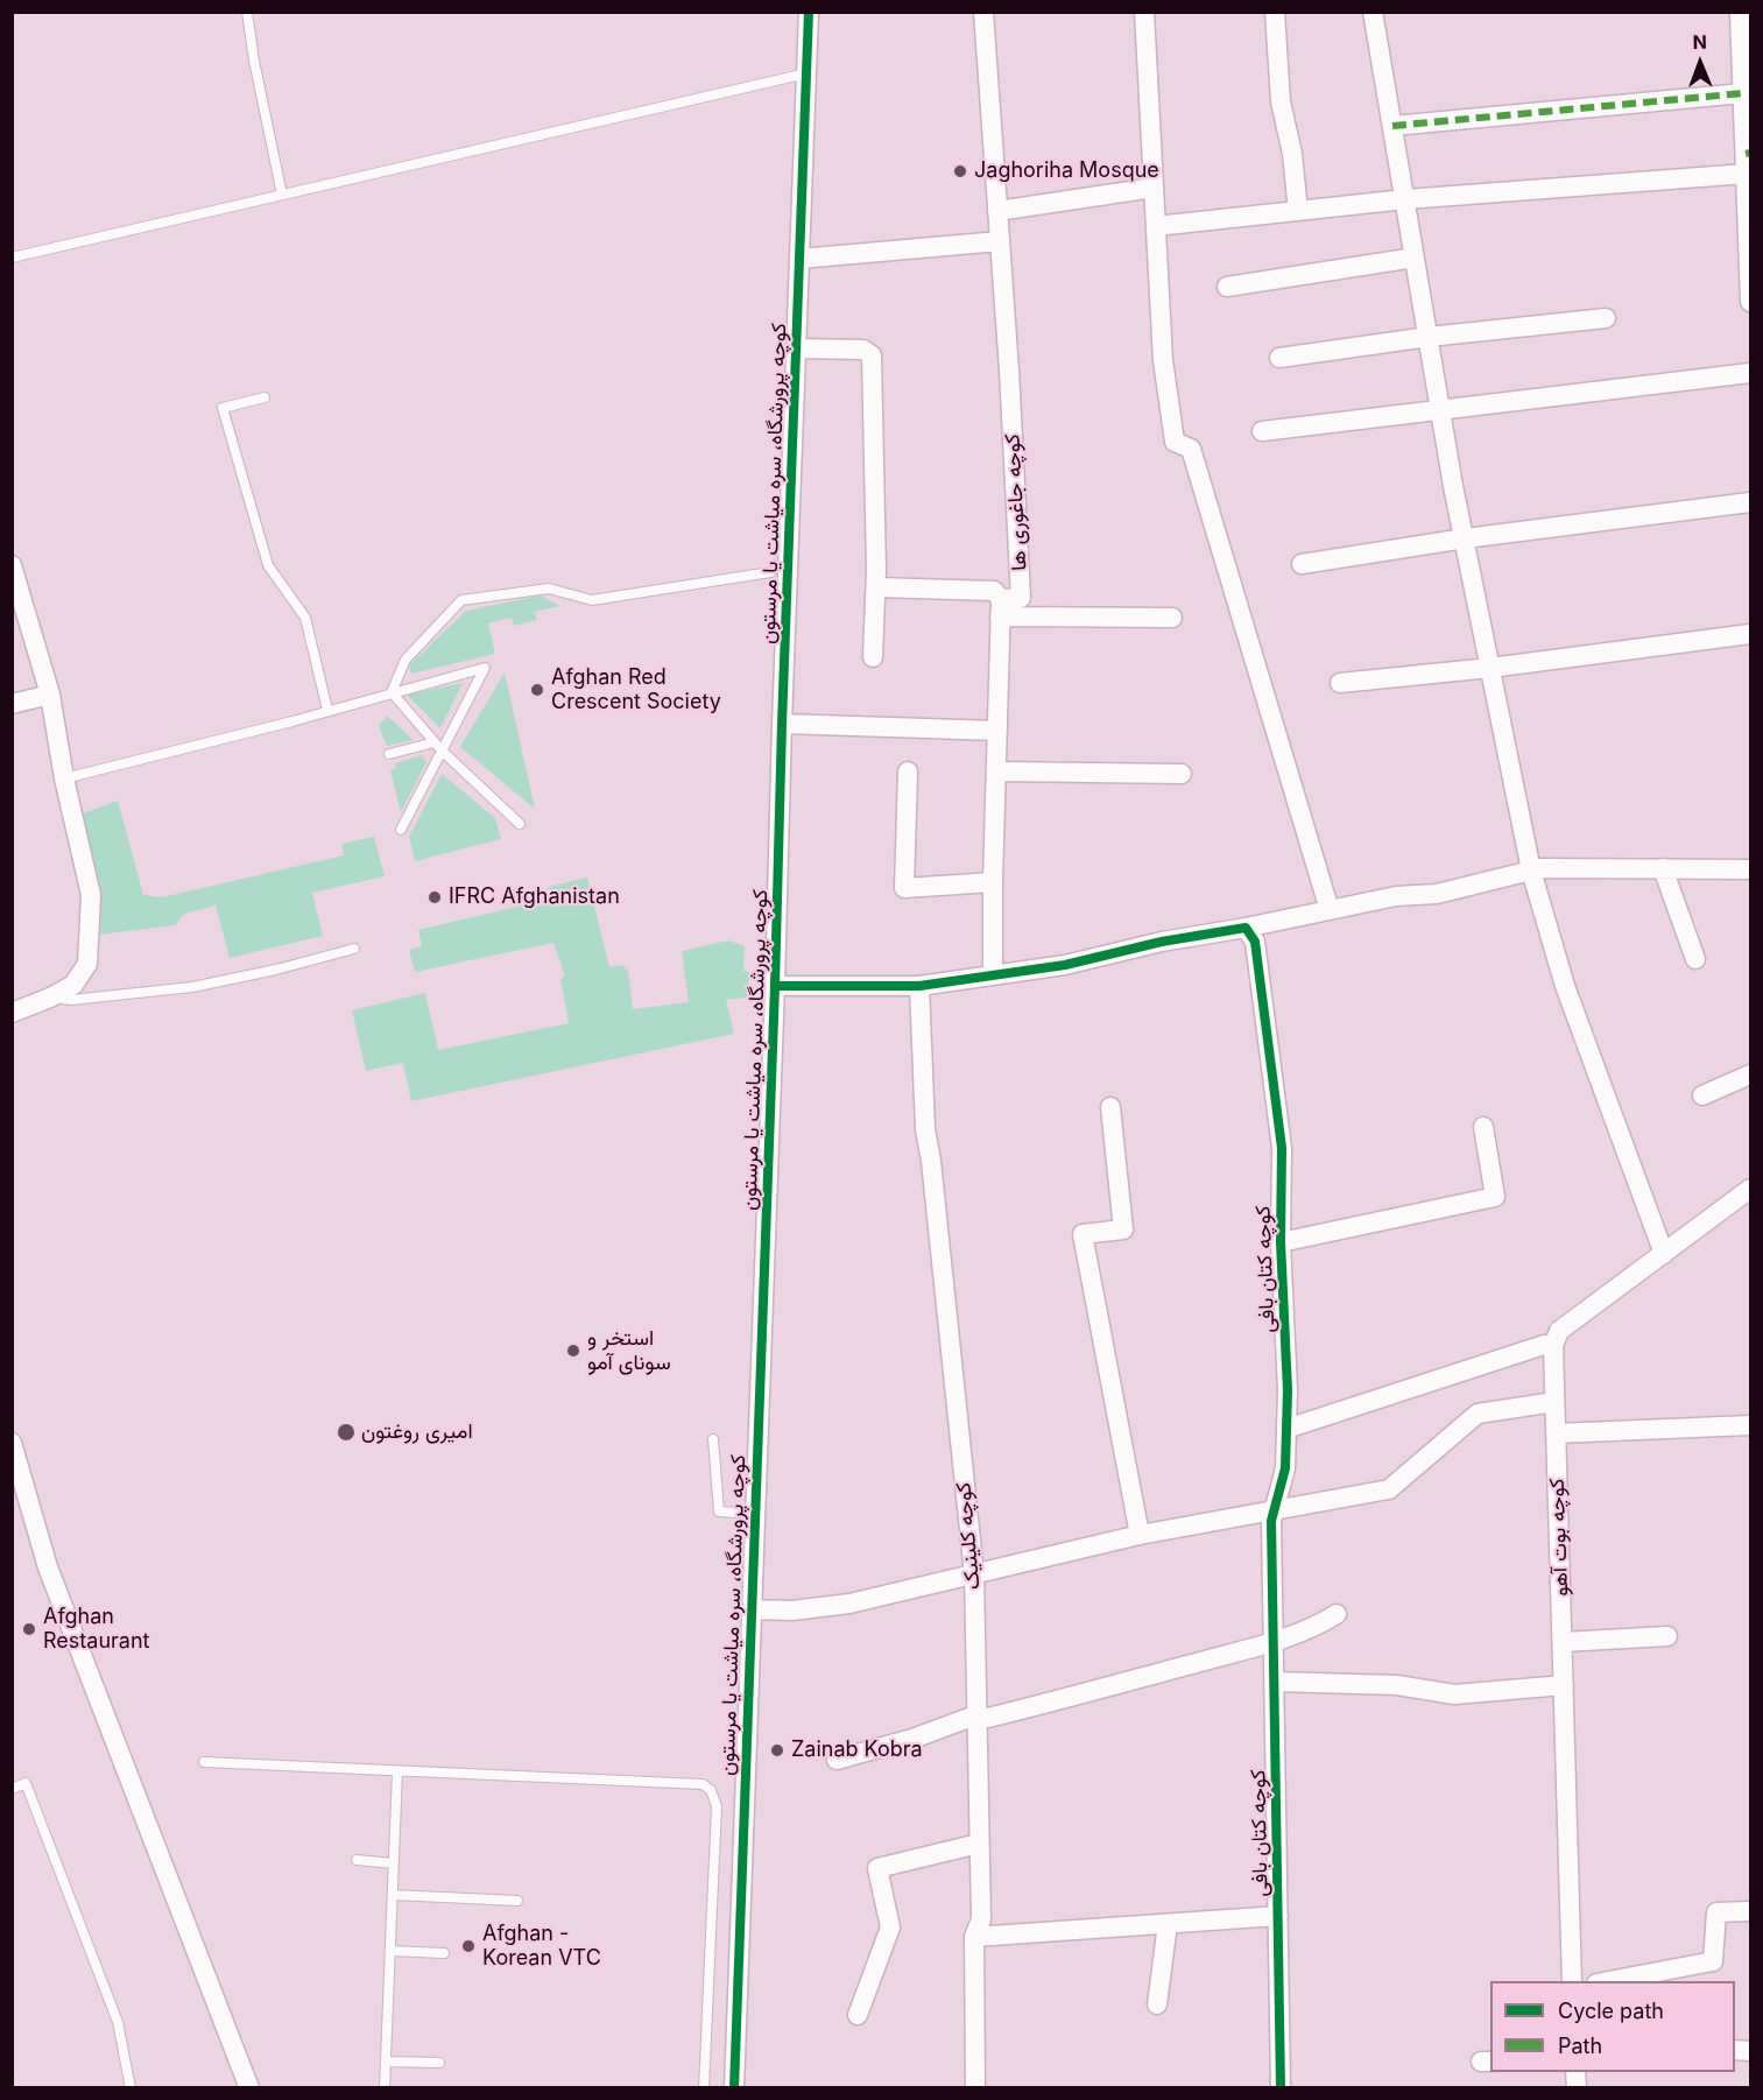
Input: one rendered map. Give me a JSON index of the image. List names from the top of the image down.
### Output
{
  "streets": {
    "street": [
      "کوچه پرورشگاه، سره میاشت یا مرستون",
      "کوچه جاغوری ها",
      "کوچه کتان بافی",
      "کوچه کلینیک",
      "کوچه بوت آهو"
    ]
  },
  "places": [
    "Jaghoriha Mosque",
    "Afghan Red Crescent Society",
    "IFRC Afghanistan",
    "استخر و سونای آمو",
    "امیری روغتون",
    "Afghan Restaurant",
    "Zainab Kobra",
    "Afghan - Korean VTC"
  ],
  "legend": ["Cycle path", "Path"],
  "north": "top"
}
